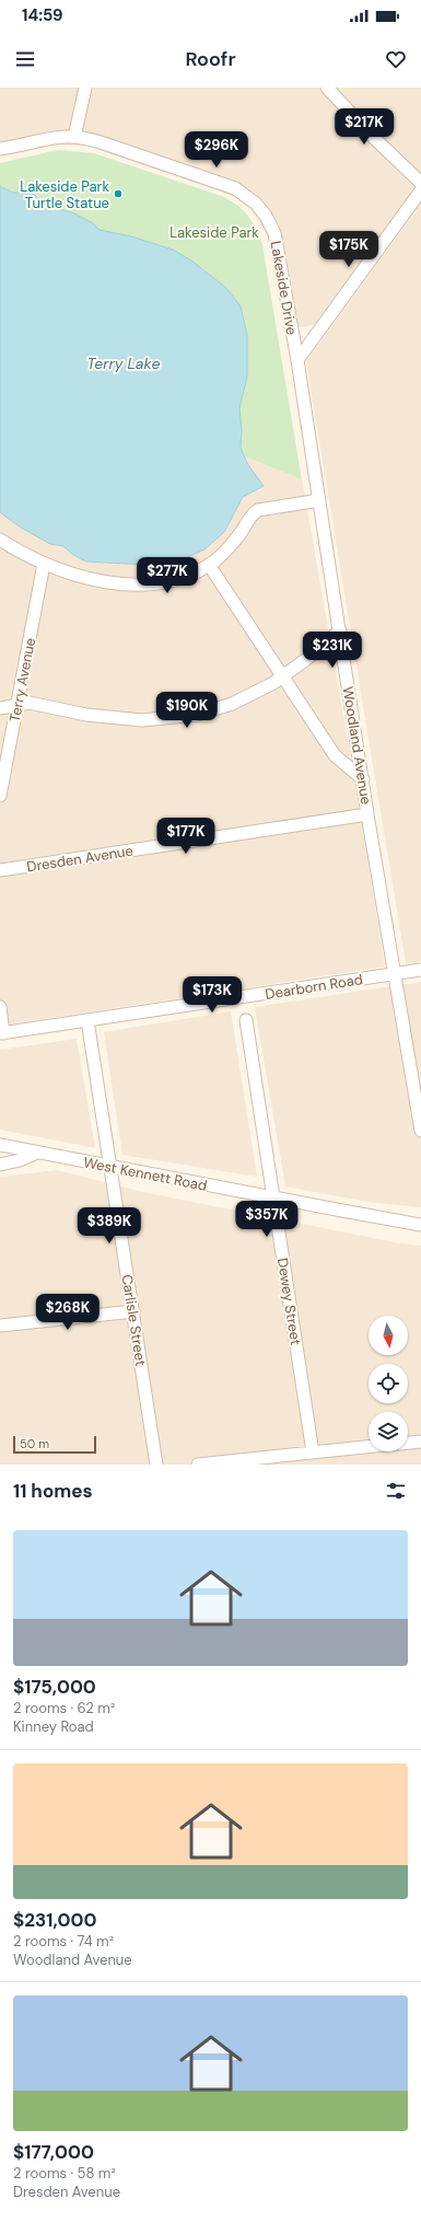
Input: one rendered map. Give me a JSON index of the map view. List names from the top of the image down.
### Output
{
  "streets": {
    "street": [
      "Lakeside Drive",
      "Terry Avenue",
      "Woodland Avenue",
      "Dresden Avenue",
      "Dearborn Road",
      "West Kennett Road",
      "Dewey Street",
      "Carlisle Street"
    ]
  },
  "crossings": [
    ["Lakeside Drive", "Woodland Avenue"],
    ["Woodland Avenue", "Dresden Avenue"],
    ["Woodland Avenue", "Dearborn Road"],
    ["Dearborn Road", "Carlisle Street"],
    ["West Kennett Road", "Dewey Street"],
    ["West Kennett Road", "Carlisle Street"]
  ],
  "water": ["Terry Lake"],
  "parks": ["Lakeside Park"],
  "places": ["Lakeside Park Turtle Statue"],
  "scale_bar": "50 m",
  "north": "bottom",
  "page": {
    "status": "14:59",
    "header": "Roofr",
    "price": [
      "$217K",
      "$296K",
      "$175K",
      "$277K",
      "$231K",
      "$190K",
      "$177K",
      "$173K",
      "$357K",
      "$389K",
      "$268K"
    ],
    "scale": "50 m",
    "heading": "11 homes",
    "list": [
      {
        "name": "$175,000",
        "note": "2 rooms · 62 m² · Kinney Road"
      },
      {
        "name": "$231,000",
        "note": "2 rooms · 74 m² · Woodland Avenue"
      },
      {
        "name": "$177,000",
        "note": "2 rooms · 58 m² · Dresden Avenue"
      }
    ]
  }
}
